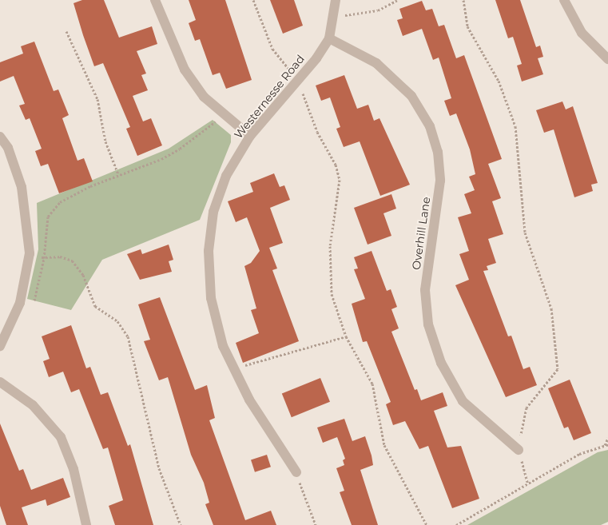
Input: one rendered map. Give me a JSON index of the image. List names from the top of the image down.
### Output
{
  "streets": {
    "street": ["Westernesse Road", "Overhill Lane"]
  },
  "crossings": [
    ["Westernesse Road", "Overhill Lane"]
  ]
}
